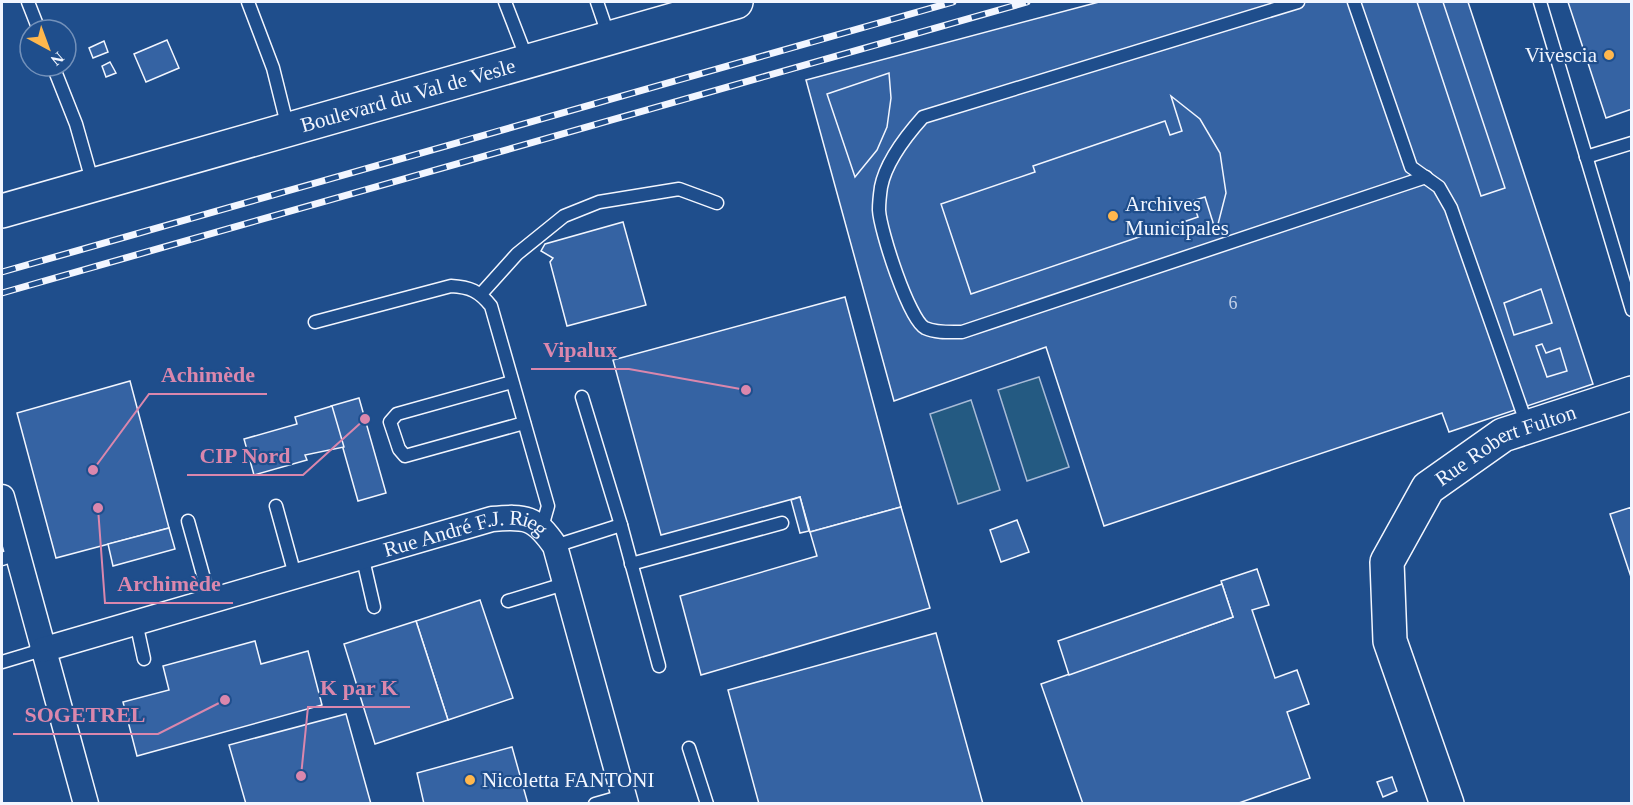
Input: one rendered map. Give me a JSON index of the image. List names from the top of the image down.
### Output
{
  "streets": {
    "street": ["Boulevard du Val de Vesle", "Rue Robert Fulton", "Rue André F.J. Rieg"]
  },
  "places": [
    "Vivescia",
    "Archives Municipales",
    "Vipalux",
    "CIP Nord",
    "Achimède",
    "Archimède",
    "SOGETREL",
    "K par K",
    "Nicoletta FANTONI"
  ],
  "house_numbers": ["6"],
  "north": "bottom right"
}
